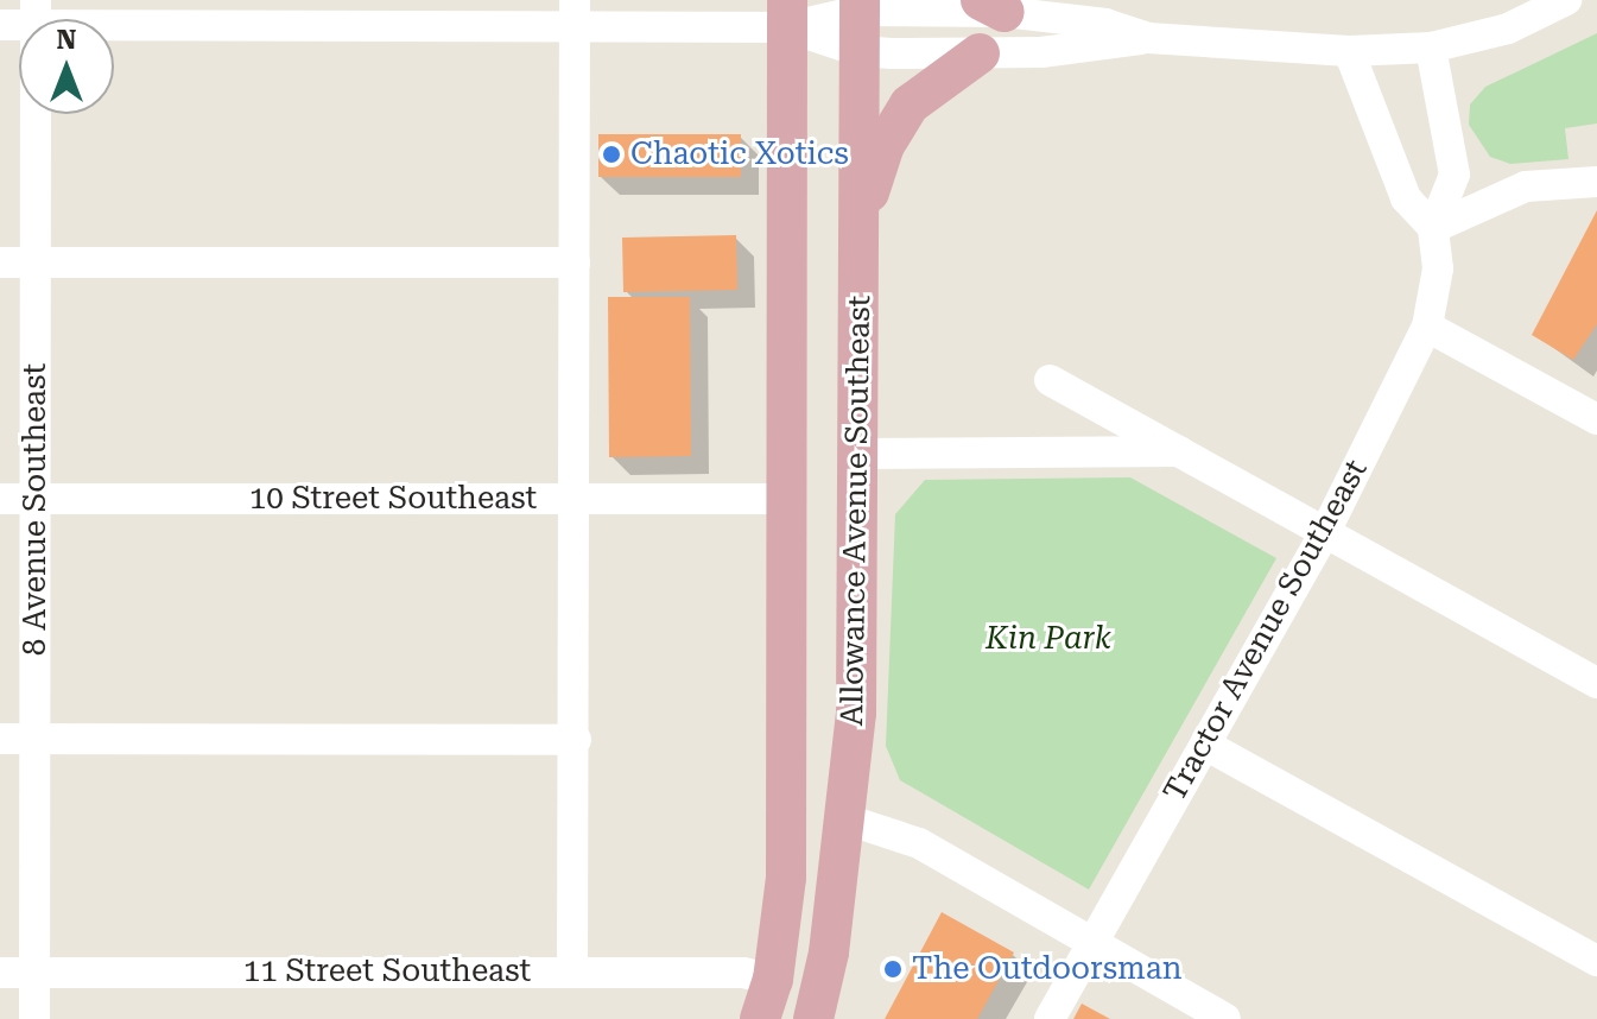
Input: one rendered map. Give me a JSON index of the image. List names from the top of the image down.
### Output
{
  "streets": {
    "main road": ["Allowance Avenue Southeast"],
    "street": [
      "10 Street Southeast",
      "8 Avenue Southeast",
      "Tractor Avenue Southeast",
      "11 Street Southeast"
    ]
  },
  "crossings": [
    ["10 Street Southeast", "8 Avenue Southeast"],
    ["8 Avenue Southeast", "11 Street Southeast"]
  ],
  "parks": ["Kin Park"],
  "places": ["Chaotic Xotics", "The Outdoorsman"],
  "north": "top"
}
